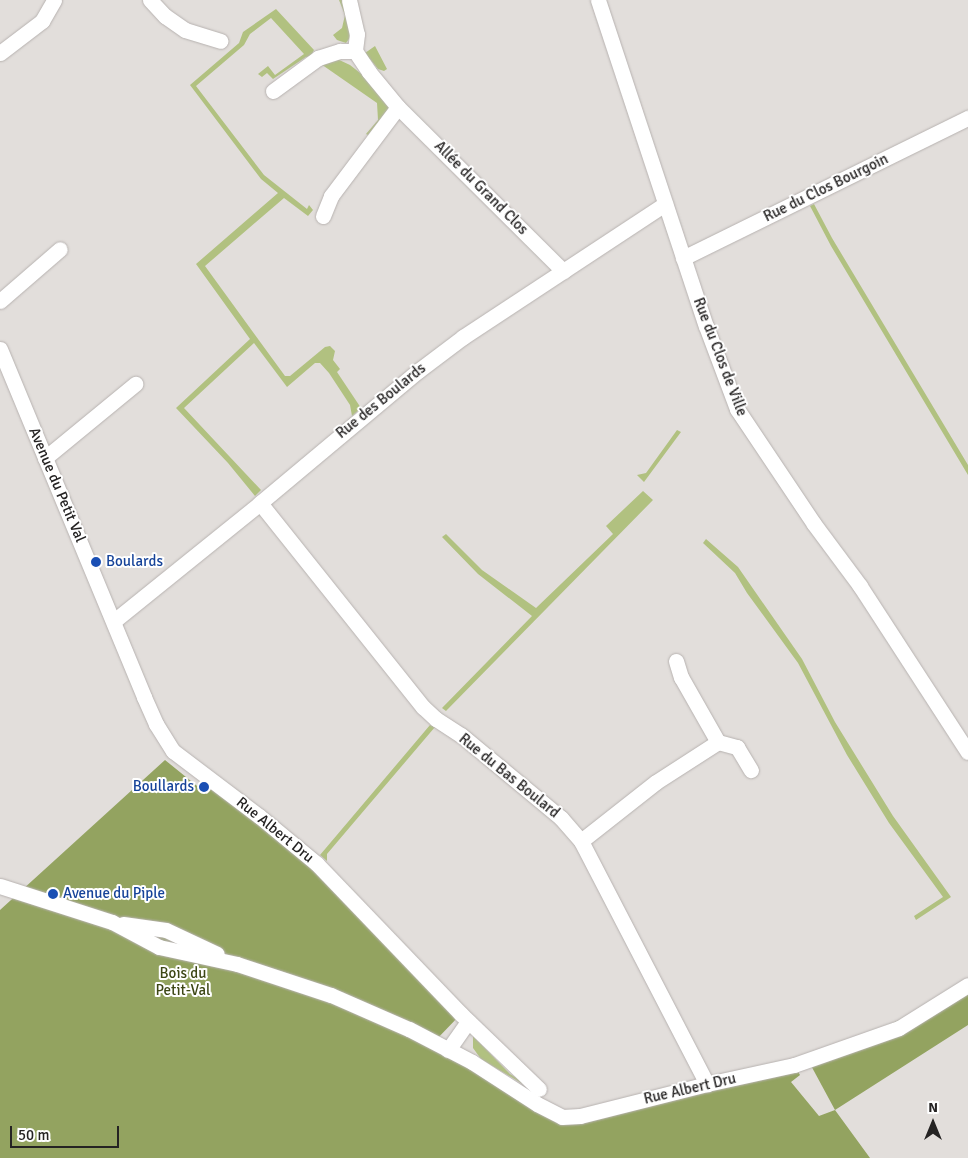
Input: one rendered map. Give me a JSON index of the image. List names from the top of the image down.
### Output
{
  "streets": {
    "street": [
      "Allée du Grand Clos",
      "Rue du Clos Bourgoin",
      "Rue du Clos de Ville",
      "Rue des Boulards",
      "Avenue du Petit Val",
      "Rue du Bas Boulard",
      "Rue Albert Dru"
    ]
  },
  "crossings": [
    ["Allée du Grand Clos", "Rue des Boulards"],
    ["Rue du Clos Bourgoin", "Rue du Clos de Ville"],
    ["Rue du Clos de Ville", "Rue des Boulards"],
    ["Rue des Boulards", "Avenue du Petit Val"],
    ["Rue des Boulards", "Rue du Bas Boulard"],
    ["Rue des Boulards", "Rue Albert Dru"],
    ["Avenue du Petit Val", "Rue Albert Dru"],
    ["Rue du Bas Boulard", "Rue Albert Dru"]
  ],
  "parks": ["Bois du Petit-Val"],
  "places": ["Boulards", "Boullards", "Avenue du Piple"],
  "scale_bar": "50 m",
  "north": "top"
}
